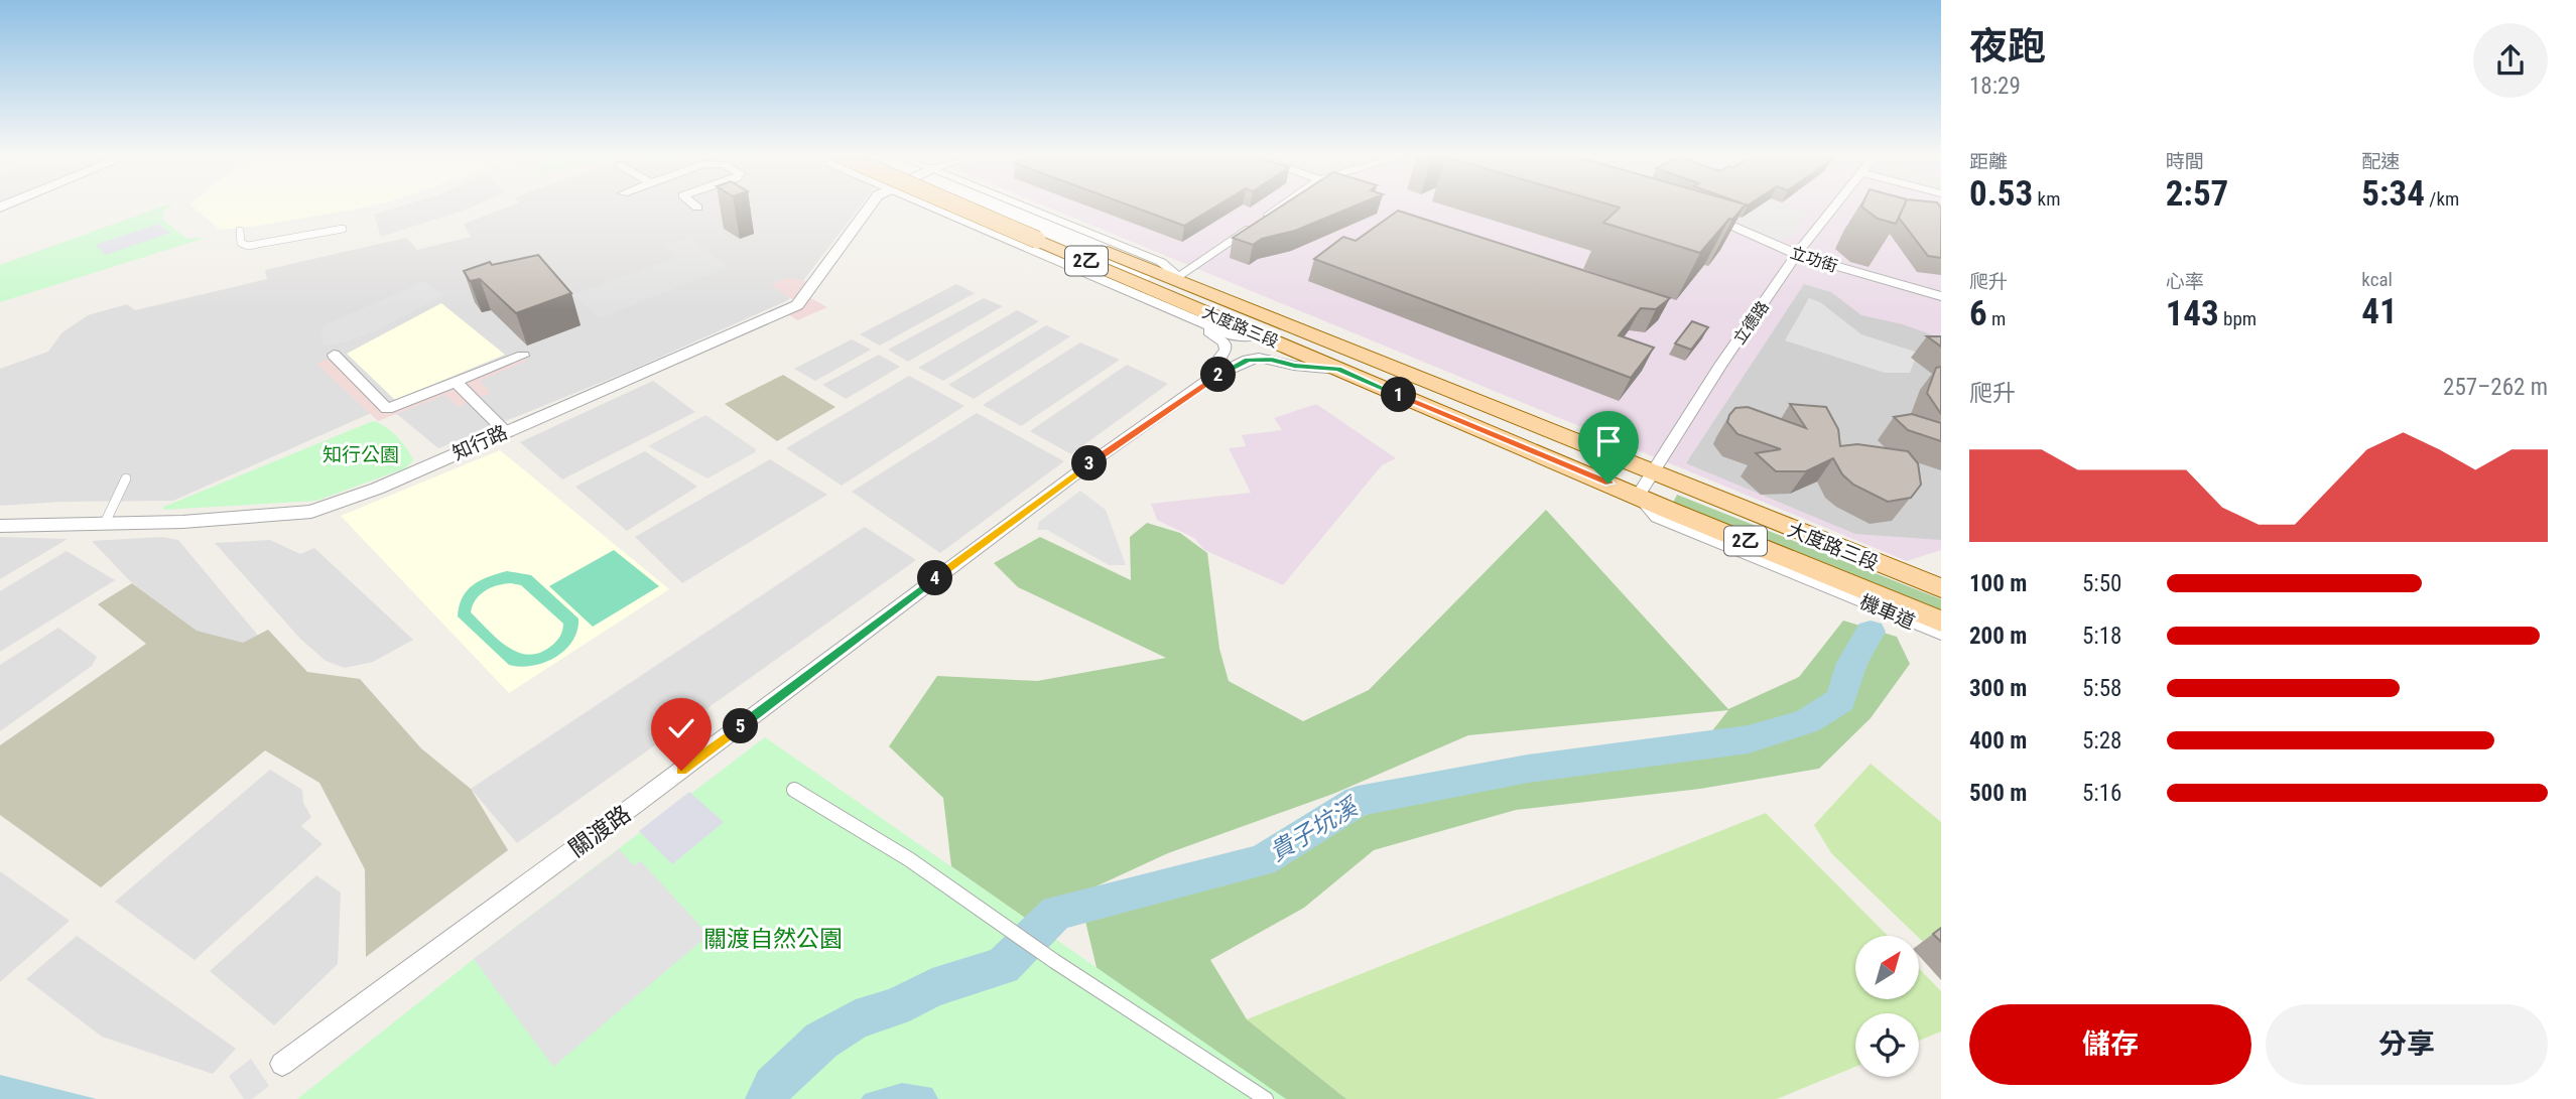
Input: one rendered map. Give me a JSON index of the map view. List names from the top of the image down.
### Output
{
  "streets": {
    "main road": ["2乙", "大度路三段"],
    "street": [
      "立功街",
      "立德路",
      "知行路",
      "關渡路"
    ]
  },
  "crossings": [
    ["立功街", "立德路"],
    ["立德路", "大度路三段"]
  ],
  "water": ["貴子坑溪"],
  "parks": ["知行公園", "關渡自然公園"],
  "north": "top right",
  "page": {
    "heading": ["夜跑", "18:29"],
    "stats": [
      ["距離", "0.53 km"],
      ["時間", "2:57"],
      ["配速", "5:34 /km"],
      ["爬升", "6 m"],
      ["心率", "143 bpm"],
      ["kcal", "41"]
    ],
    "pins": [
      "2",
      "1",
      "3",
      "4",
      "5"
    ],
    "chart": ["爬升", "257–262 m"],
    "list": [
      {
        "name": "100 m",
        "note": "5:50"
      },
      {
        "name": "200 m",
        "note": "5:18"
      },
      {
        "name": "300 m",
        "note": "5:58"
      },
      {
        "name": "400 m",
        "note": "5:28"
      },
      {
        "name": "500 m",
        "note": "5:16"
      }
    ],
    "buttons": ["儲存", "分享"]
  }
}
